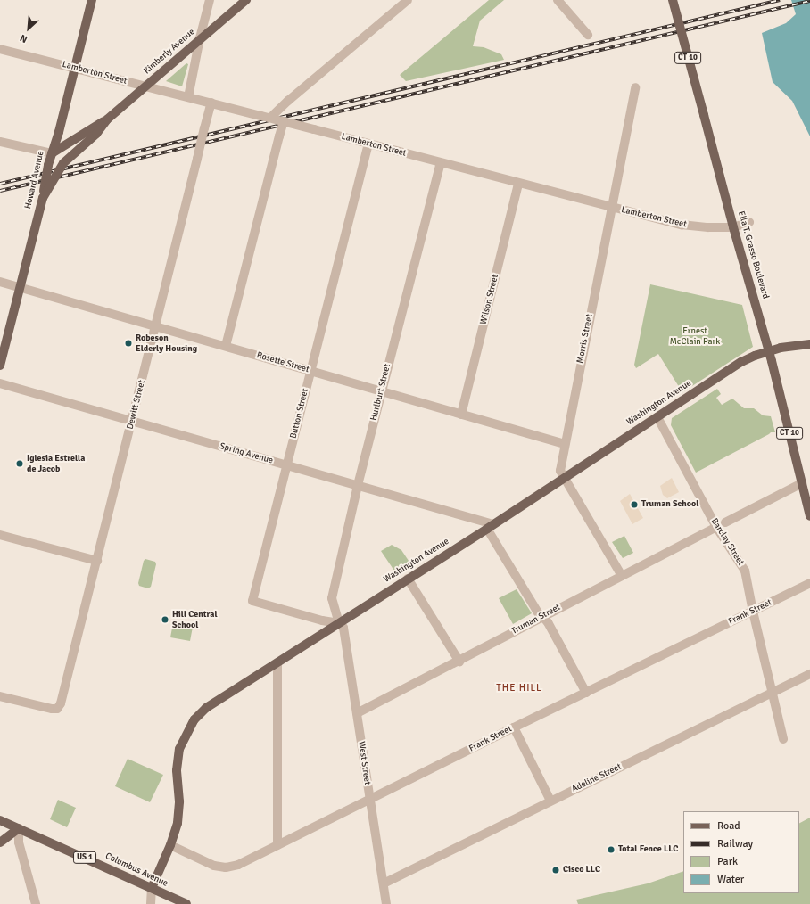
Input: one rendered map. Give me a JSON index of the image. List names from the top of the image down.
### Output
{
  "streets": {
    "main road": [
      "Kimberly Avenue",
      "CT 10",
      "Howard Avenue",
      "Ella T. Grasso Boulevard",
      "Washington Avenue",
      "US 1",
      "Columbus Avenue"
    ],
    "street": [
      "Lamberton Street",
      "Wilson Street",
      "Morris Street",
      "Rosette Street",
      "Hurlburt Street",
      "Dewitt Street",
      "Button Street",
      "Spring Avenue",
      "Barclay Street",
      "Frank Street",
      "Truman Street",
      "West Street",
      "Adeline Street"
    ]
  },
  "crossings": [
    ["Kimberly Avenue", "Lamberton Street"],
    ["Lamberton Street", "Howard Avenue"],
    ["Lamberton Street", "Ella T. Grasso Boulevard"],
    ["Lamberton Street", "Wilson Street"],
    ["Lamberton Street", "Morris Street"],
    ["Lamberton Street", "Hurlburt Street"],
    ["Lamberton Street", "Dewitt Street"],
    ["Lamberton Street", "Button Street"],
    ["Howard Avenue", "Rosette Street"],
    ["Ella T. Grasso Boulevard", "Washington Avenue"],
    ["Wilson Street", "Rosette Street"],
    ["Morris Street", "Rosette Street"],
    ["Morris Street", "Washington Avenue"],
    ["Morris Street", "Truman Street"],
    ["Rosette Street", "Hurlburt Street"],
    ["Rosette Street", "Dewitt Street"],
    ["Rosette Street", "Button Street"],
    ["Hurlburt Street", "Washington Avenue"],
    ["Hurlburt Street", "Button Street"],
    ["Hurlburt Street", "Spring Avenue"],
    ["Hurlburt Street", "West Street"],
    ["Washington Avenue", "Button Street"],
    ["Washington Avenue", "Spring Avenue"],
    ["Washington Avenue", "Barclay Street"],
    ["Washington Avenue", "Frank Street"],
    ["Washington Avenue", "West Street"],
    ["Washington Avenue", "Columbus Avenue"],
    ["Dewitt Street", "Spring Avenue"],
    ["Button Street", "Spring Avenue"],
    ["Button Street", "West Street"],
    ["Barclay Street", "Frank Street"],
    ["Barclay Street", "Truman Street"],
    ["Barclay Street", "Adeline Street"],
    ["Frank Street", "West Street"],
    ["Truman Street", "West Street"],
    ["West Street", "Adeline Street"]
  ],
  "districts": ["THE HILL"],
  "parks": ["Ernest McClain Park"],
  "places": [
    "Robeson Elderly Housing",
    "Iglesia Estrella de Jacob",
    "Truman School",
    "Hill Central School",
    "Total Fence LLC",
    "Cisco LLC"
  ],
  "legend": [
    "Road",
    "Railway",
    "Park",
    "Water"
  ],
  "north": "bottom left"
}
